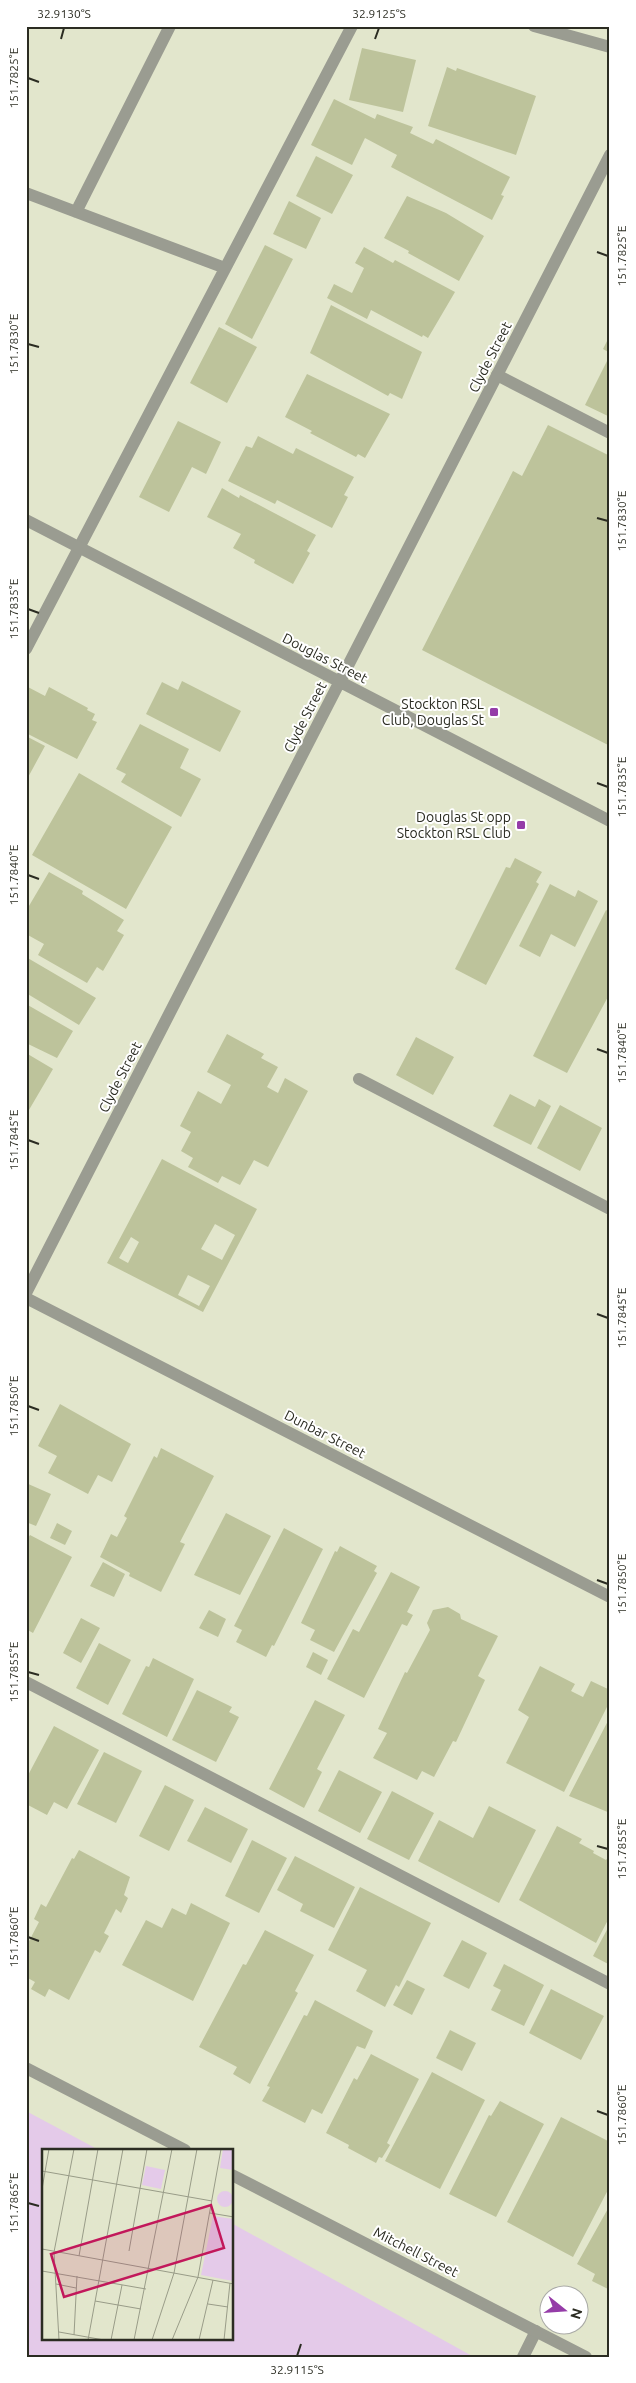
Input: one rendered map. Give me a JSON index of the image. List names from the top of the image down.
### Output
{
  "streets": {
    "street": [
      "Clyde Street",
      "Douglas Street",
      "Dunbar Street",
      "Mitchell Street"
    ]
  },
  "crossings": [
    ["Clyde Street", "Douglas Street"]
  ],
  "places": {
    "transit": ["Stockton RSL Club, Douglas St", "Douglas St opp Stockton RSL Club"]
  },
  "north": "right",
  "coordinates": [
    "32.9130°S",
    "32.9125°S",
    "151.7825°E",
    "151.7830°E",
    "151.7835°E",
    "151.7840°E",
    "151.7845°E",
    "151.7850°E",
    "151.7855°E",
    "151.7860°E",
    "151.7865°E",
    "32.9115°S"
  ]
}
